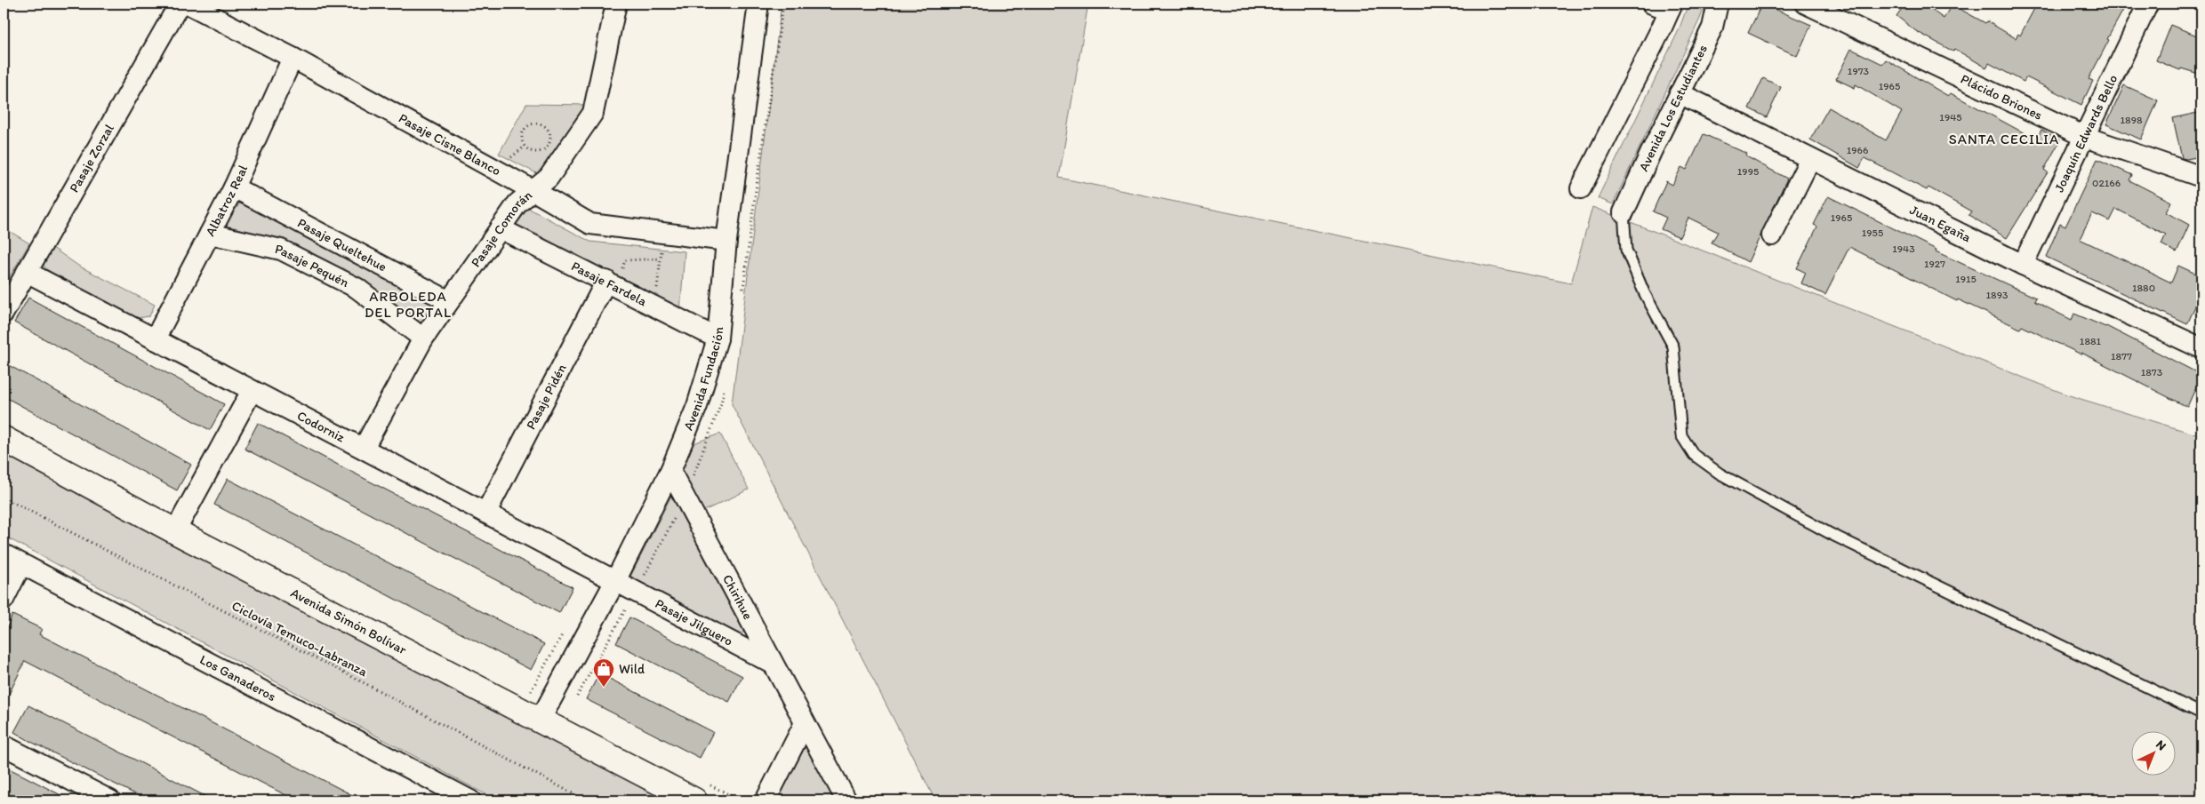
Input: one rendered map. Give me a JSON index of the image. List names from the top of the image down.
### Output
{
  "streets": {
    "street": [
      "Plácido Briones",
      "Avenida Los Estudiantes",
      "Joaquín Edwards Bello",
      "Pasaje Cisne Blanco",
      "Pasaje Zorzal",
      "Albatroz Real",
      "Juan Egaña",
      "Pasaje Comorán",
      "Pasaje Queltehue",
      "Pasaje Pequén",
      "Pasaje Fardela",
      "Avenida Fundación",
      "Pasaje Pidén",
      "Codorniz",
      "Chirihue",
      "Avenida Simón Bolívar",
      "Pasaje Jilguero",
      "Los Ganaderos"
    ],
    "path": ["Ciclovía Temuco-Labranza"]
  },
  "crossings": [
    ["Plácido Briones", "Joaquín Edwards Bello"],
    ["Avenida Los Estudiantes", "Juan Egaña"],
    ["Joaquín Edwards Bello", "Juan Egaña"],
    ["Pasaje Cisne Blanco", "Albatroz Real"],
    ["Pasaje Cisne Blanco", "Pasaje Comorán"],
    ["Pasaje Cisne Blanco", "Avenida Fundación"],
    ["Pasaje Zorzal", "Codorniz"],
    ["Albatroz Real", "Pasaje Queltehue"],
    ["Albatroz Real", "Pasaje Pequén"],
    ["Albatroz Real", "Codorniz"],
    ["Pasaje Comorán", "Pasaje Queltehue"],
    ["Pasaje Comorán", "Pasaje Pequén"],
    ["Pasaje Comorán", "Pasaje Fardela"],
    ["Pasaje Comorán", "Codorniz"],
    ["Pasaje Fardela", "Avenida Fundación"],
    ["Pasaje Fardela", "Pasaje Pidén"],
    ["Avenida Fundación", "Codorniz"],
    ["Avenida Fundación", "Chirihue"],
    ["Avenida Fundación", "Avenida Simón Bolívar"],
    ["Avenida Fundación", "Pasaje Jilguero"],
    ["Pasaje Pidén", "Codorniz"],
    ["Codorniz", "Pasaje Jilguero"],
    ["Chirihue", "Pasaje Jilguero"]
  ],
  "districts": ["SANTA CECILIA", "ARBOLEDA DEL PORTAL"],
  "places": {
    "shop": ["Wild"]
  },
  "house_numbers": [
    "1973",
    "1965",
    "1945",
    "1898",
    "1966",
    "1995",
    "02166",
    "1965",
    "1955",
    "1943",
    "1927",
    "1915",
    "1880",
    "1893",
    "1881",
    "1877",
    "1873"
  ],
  "north": "top right"
}
